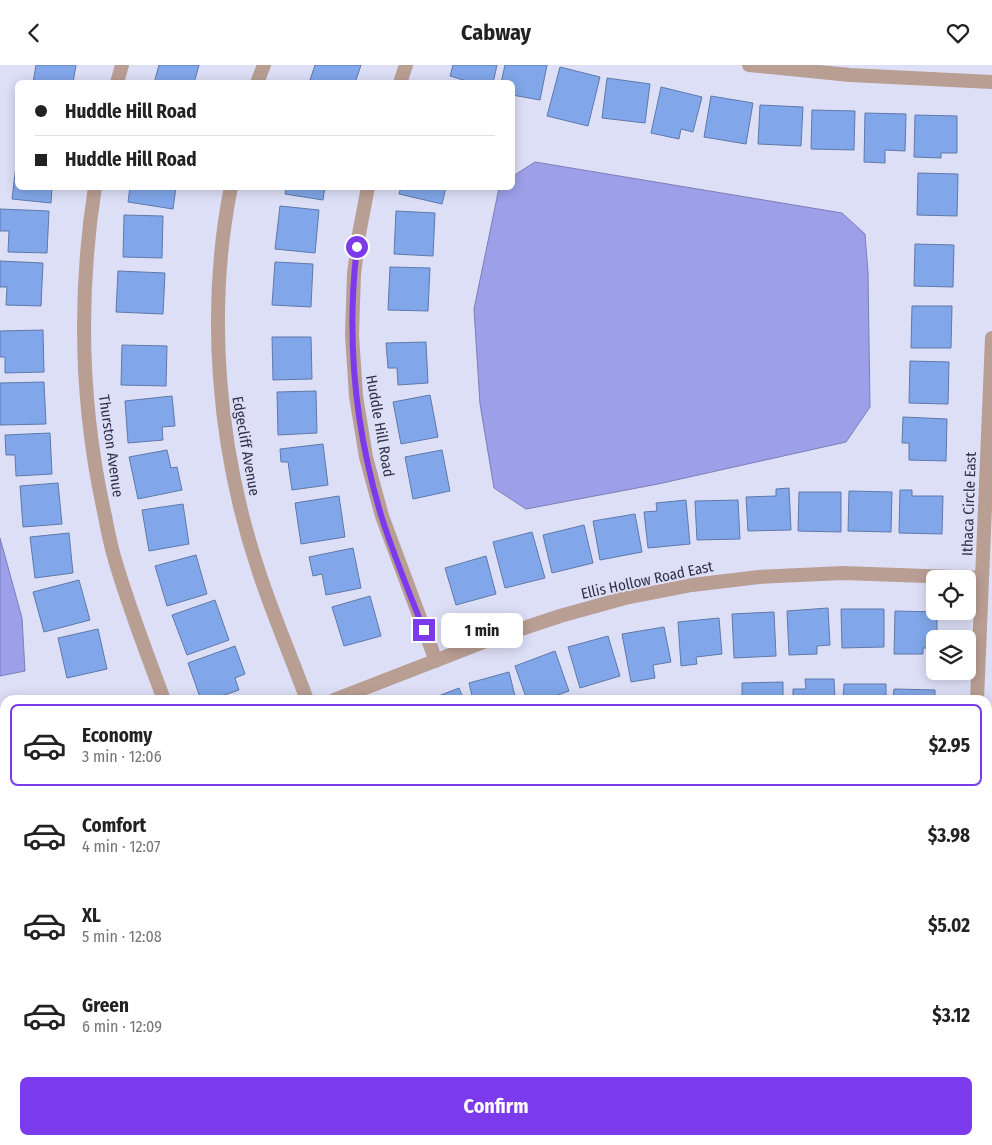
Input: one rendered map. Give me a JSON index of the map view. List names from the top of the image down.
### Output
{
  "streets": {
    "street": [
      "Huddle Hill Road",
      "Thurston Avenue",
      "Edgecliff Avenue",
      "Ithaca Circle East",
      "Ellis Hollow Road East"
    ]
  },
  "crossings": [
    ["Huddle Hill Road", "Ellis Hollow Road East"],
    ["Ithaca Circle East", "Ellis Hollow Road East"]
  ],
  "page": {
    "header": "Cabway",
    "banner": ["Huddle Hill Road", "Huddle Hill Road"],
    "bubble": "1 min",
    "list": [
      {
        "name": "Economy",
        "note": "3 min · 12:06",
        "value": "$2.95"
      },
      {
        "name": "Comfort",
        "note": "4 min · 12:07",
        "value": "$3.98"
      },
      {
        "name": "XL",
        "note": "5 min · 12:08",
        "value": "$5.02"
      },
      {
        "name": "Green",
        "note": "6 min · 12:09",
        "value": "$3.12"
      }
    ],
    "buttons": "Confirm"
  }
}
